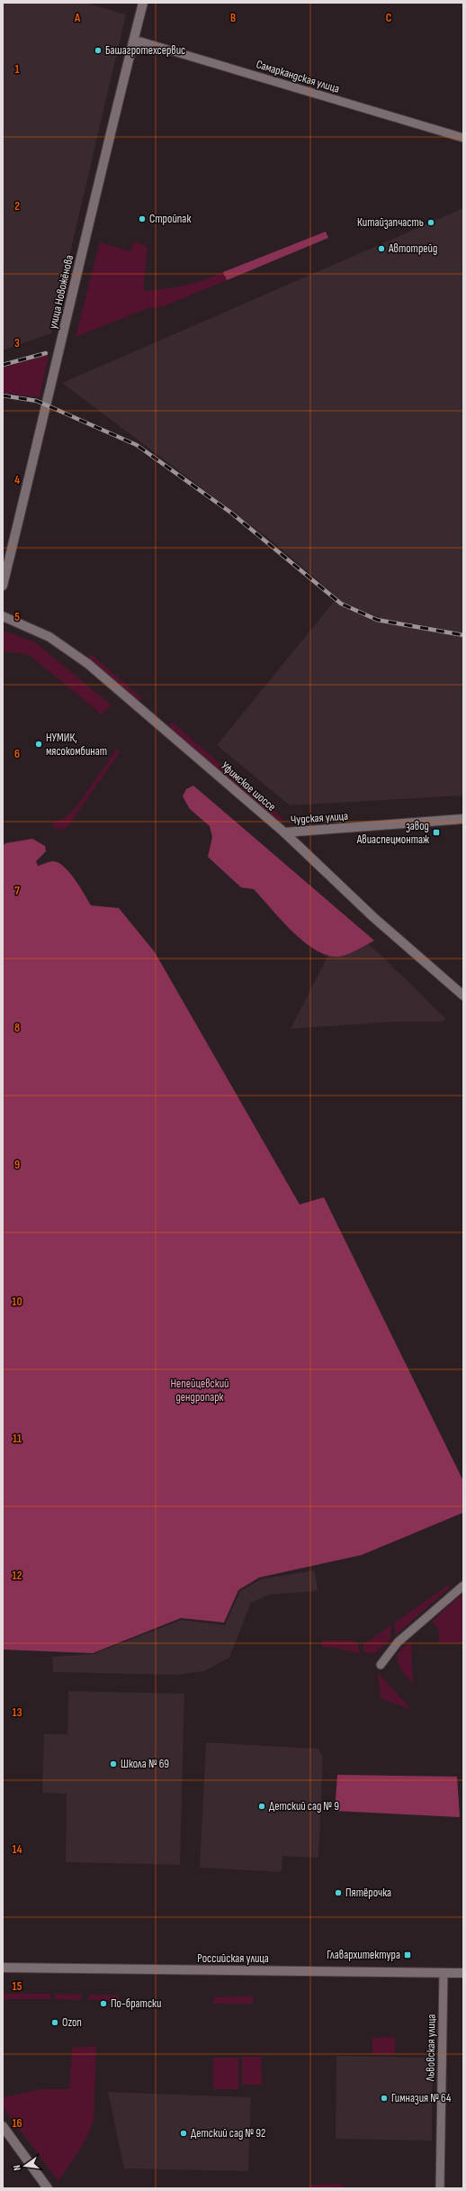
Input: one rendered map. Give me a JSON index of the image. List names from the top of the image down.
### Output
{
  "streets": {
    "main road": [
      "улица Новожёнова",
      "Уфимское шоссе",
      "Чудская улица",
      "Российская улица"
    ],
    "street": ["Самаркандская улица", "Львовская улица"]
  },
  "crossings": [
    ["Самаркандская улица", "улица Новожёнова"],
    ["Уфимское шоссе", "Чудская улица"],
    ["Российская улица", "Львовская улица"]
  ],
  "parks": ["Непейцевский дендропарк"],
  "places": {
    "other": [
      "Башагротехсервис",
      "Стройпак",
      "Китайзапчасть",
      "Автотрейд",
      "НУМИК, мясокомбинат",
      "Школа № 69",
      "Детский сад № 9",
      "Пятёрочка",
      "По-братски",
      "Ozon",
      "Гимназия № 64",
      "Детский сад № 92"
    ],
    "transit": ["завод Авиаспецмонтаж", "Главархитектура"]
  },
  "north": "left",
  "grid": {
    "columns": ["A", "B", "C"],
    "rows": [
      "1",
      "2",
      "3",
      "4",
      "5",
      "6",
      "7",
      "8",
      "9",
      "10",
      "11",
      "12",
      "13",
      "14",
      "15",
      "16"
    ]
  }
}
